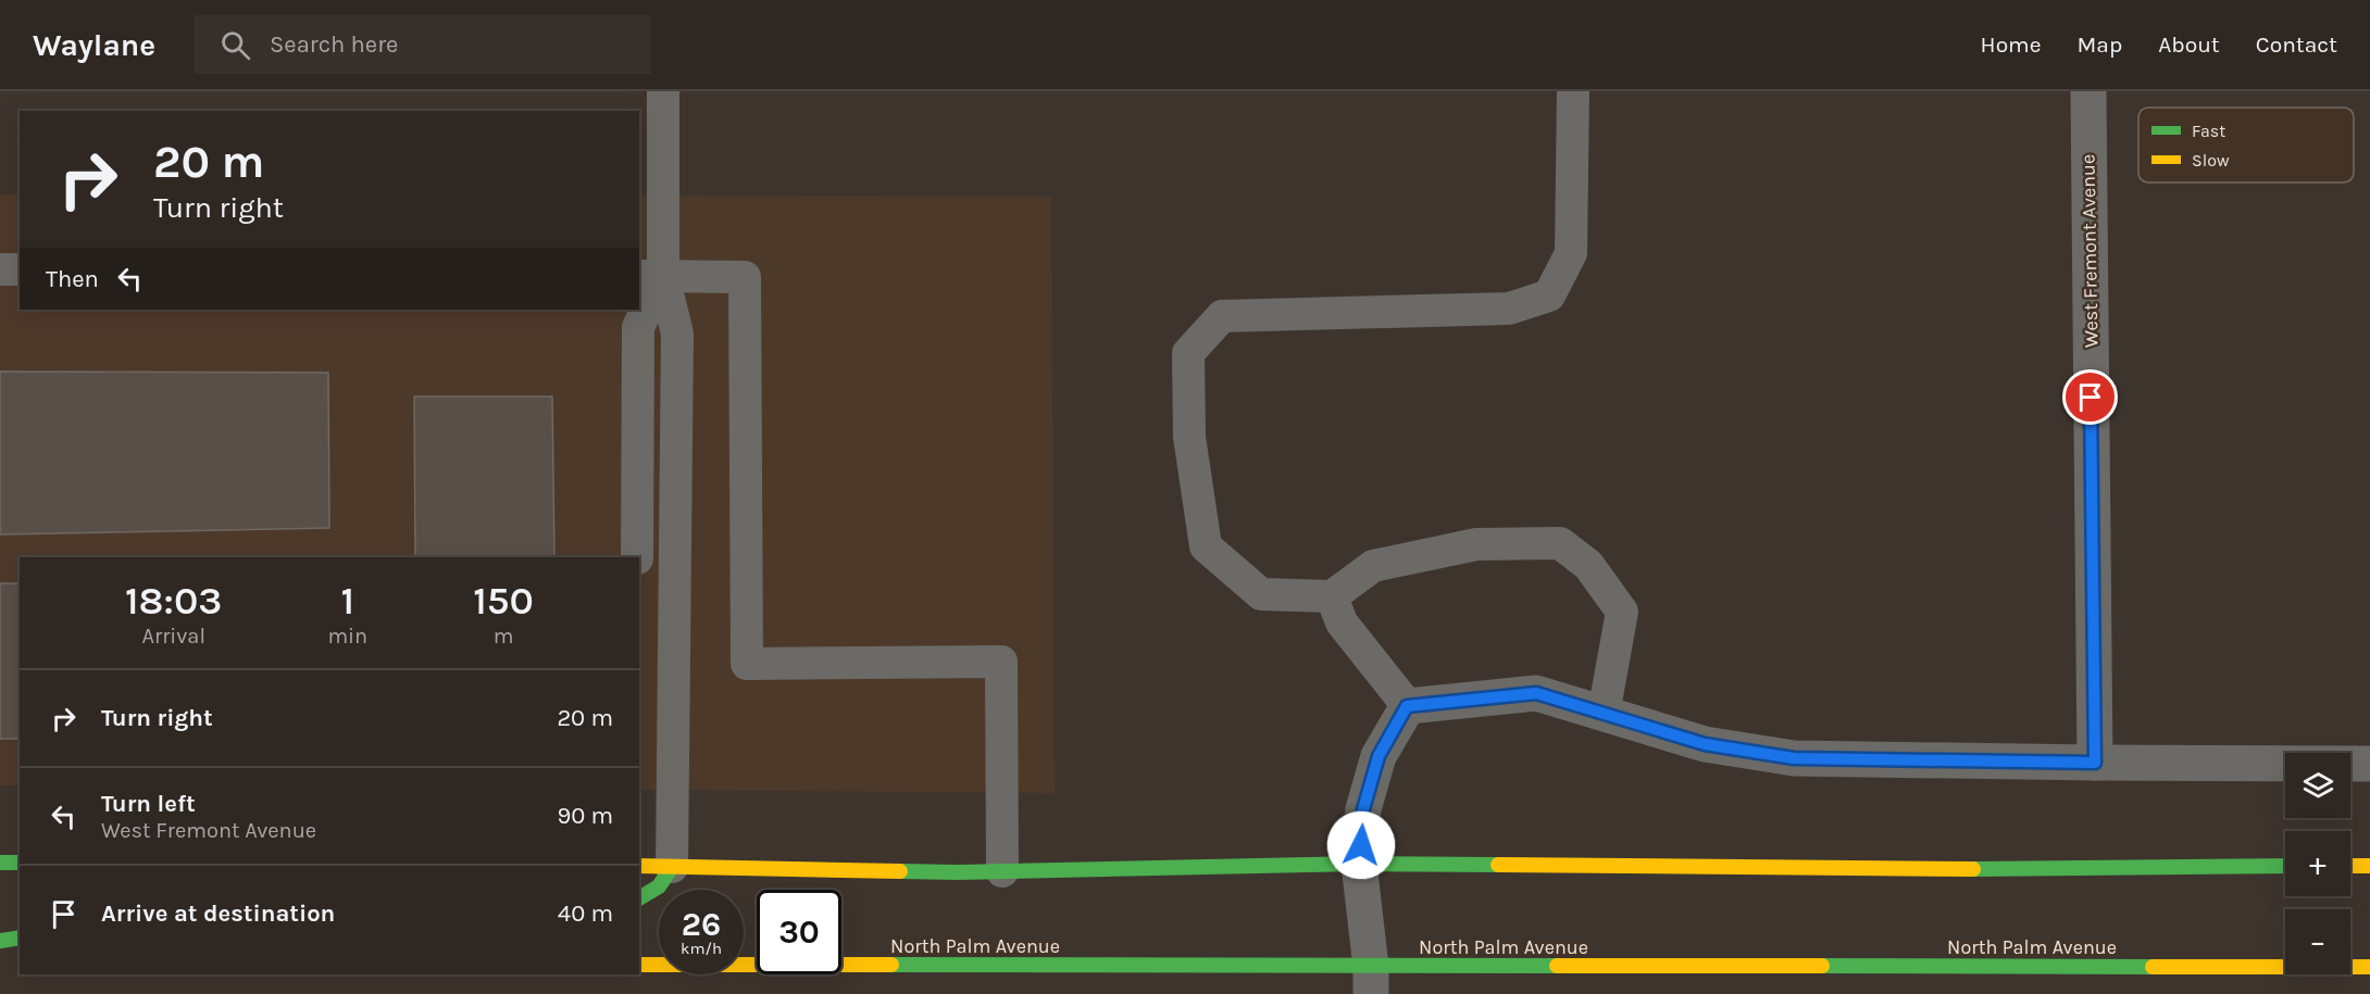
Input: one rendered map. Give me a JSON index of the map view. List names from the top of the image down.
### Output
{
  "streets": {
    "main road": ["North Palm Avenue"],
    "street": ["West Fremont Avenue"]
  },
  "legend": ["Fast", "Slow"],
  "page": {
    "header": "Waylane",
    "search": "Search here",
    "nav": [
      "Home",
      "Map",
      "About",
      "Contact"
    ],
    "turn": ["20 m", "Turn right"],
    "then": "Then",
    "eta": [
      "18:03",
      "Arrival",
      "1",
      "min",
      "150",
      "m"
    ],
    "list": [
      {
        "name": "Turn right",
        "value": "20 m"
      },
      {
        "name": "Turn left",
        "note": "West Fremont Avenue",
        "value": "90 m"
      },
      {
        "name": "Arrive at destination",
        "value": "40 m"
      }
    ],
    "map_buttons": ["+", "−"],
    "speed": "26 km/h",
    "limit": "30"
  }
}
